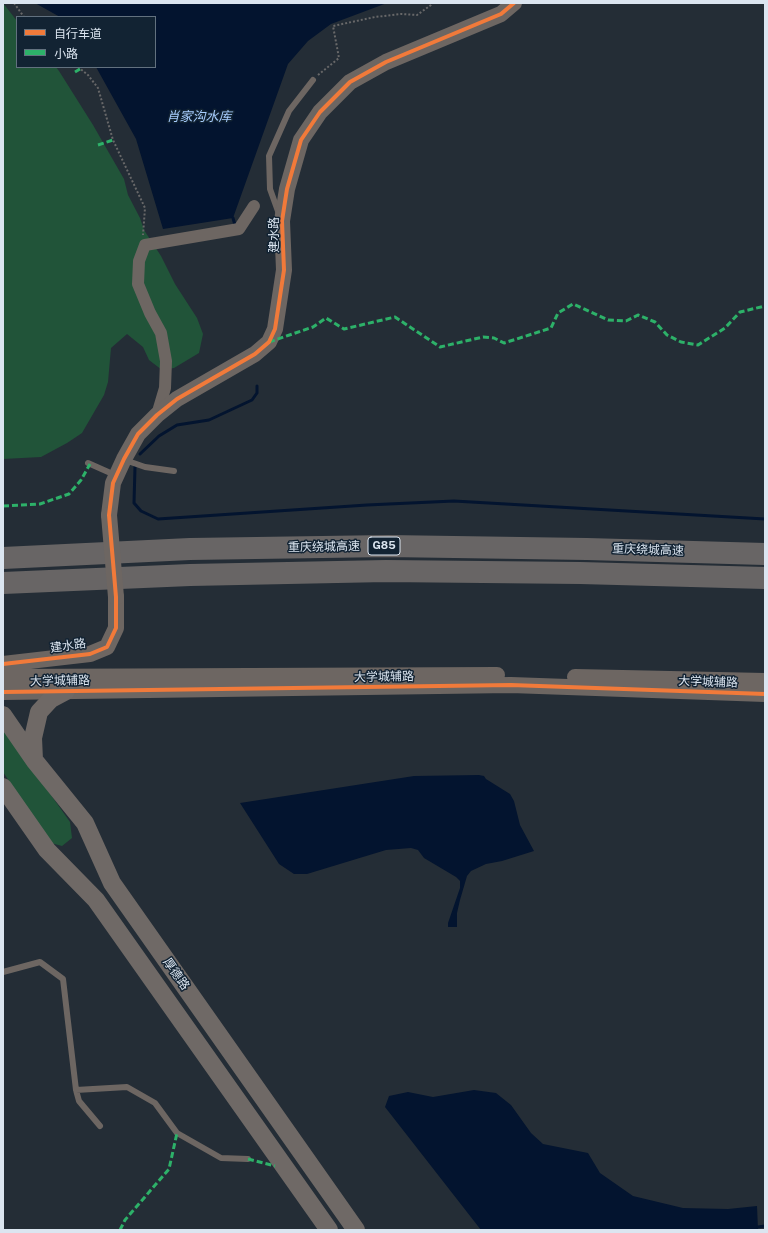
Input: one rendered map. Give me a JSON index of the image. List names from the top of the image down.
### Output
{
  "streets": {
    "highway": ["G85", "重庆绕城高速"],
    "main road": ["厚德路"],
    "street": ["建水路", "大学城辅路"]
  },
  "water": ["肖家沟水库"],
  "legend": ["自行车道", "小路"]
}
